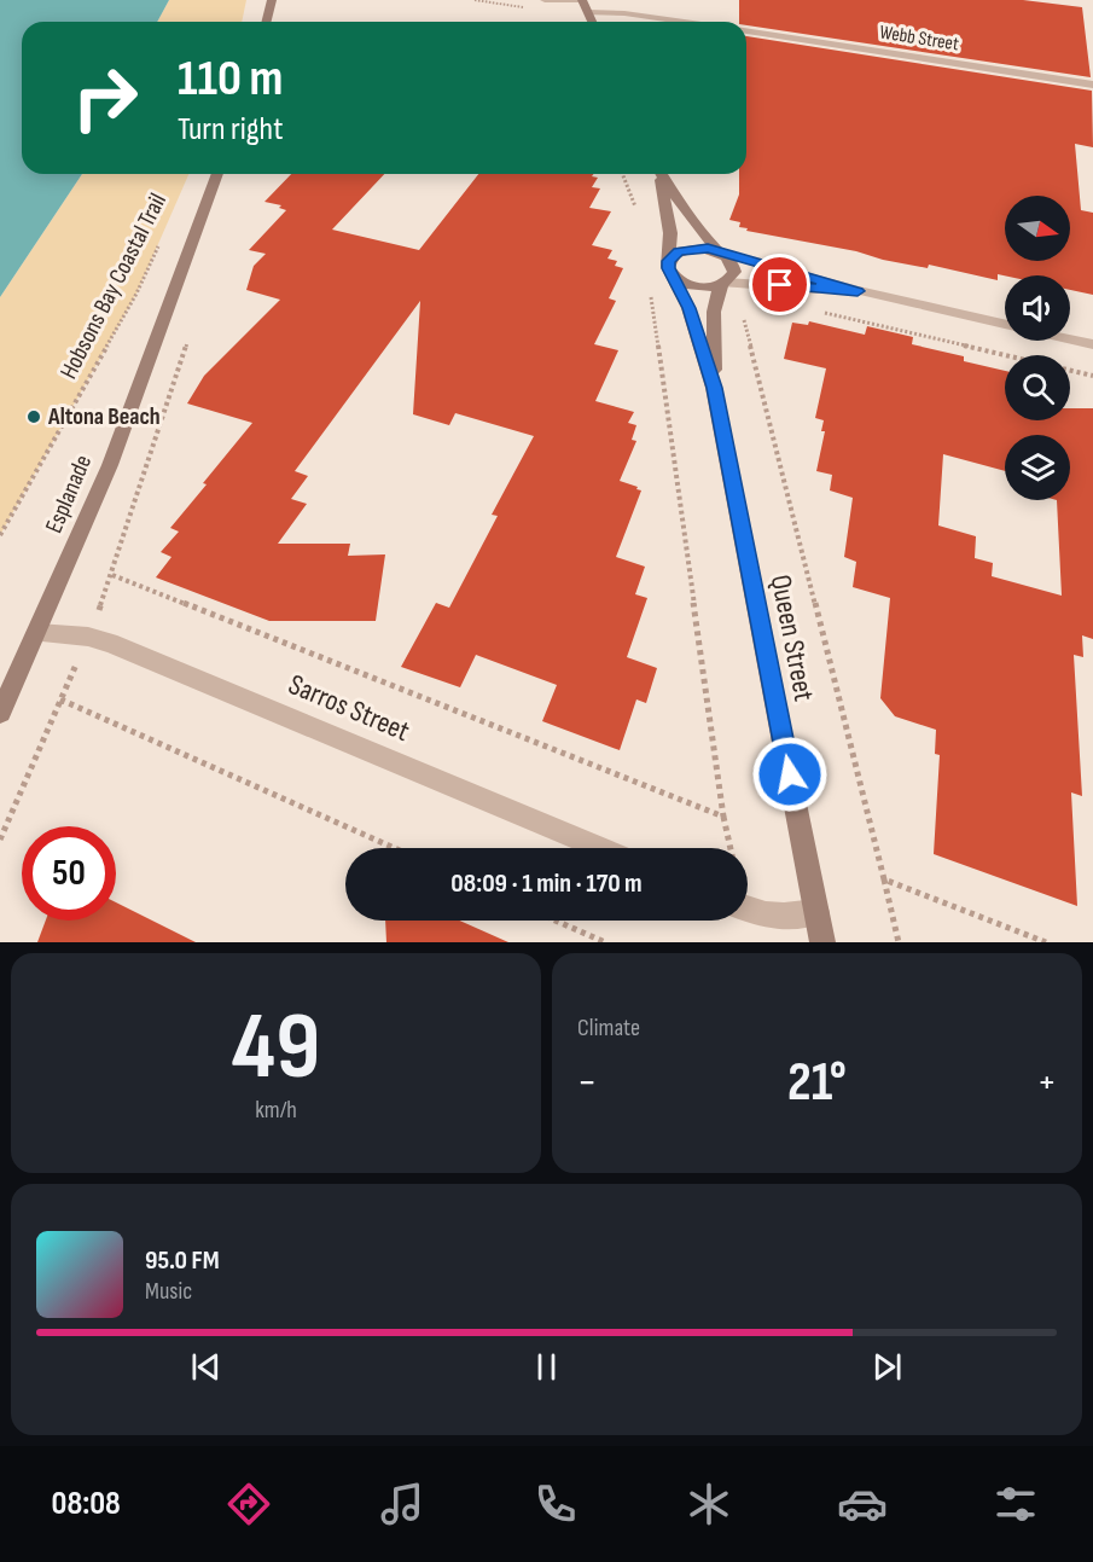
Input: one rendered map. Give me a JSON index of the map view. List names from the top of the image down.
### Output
{
  "streets": {
    "main road": ["Esplanade", "Queen Street"],
    "street": ["Webb Street", "Sarros Street"],
    "path": ["Hobsons Bay Coastal Trail"]
  },
  "crossings": [
    ["Esplanade", "Sarros Street"]
  ],
  "places": ["Altona Beach"],
  "north": "right",
  "page": {
    "turn": ["110 m", "Turn right"],
    "limit": "50",
    "trip": "08:09 · 1 min · 170 m",
    "tile": [
      ["49", "km/h"],
      "Climate"
    ],
    "heat": ["−", "21°", "+"],
    "song": ["95.0 FM", "Music"],
    "tabs": "08:08"
  }
}
